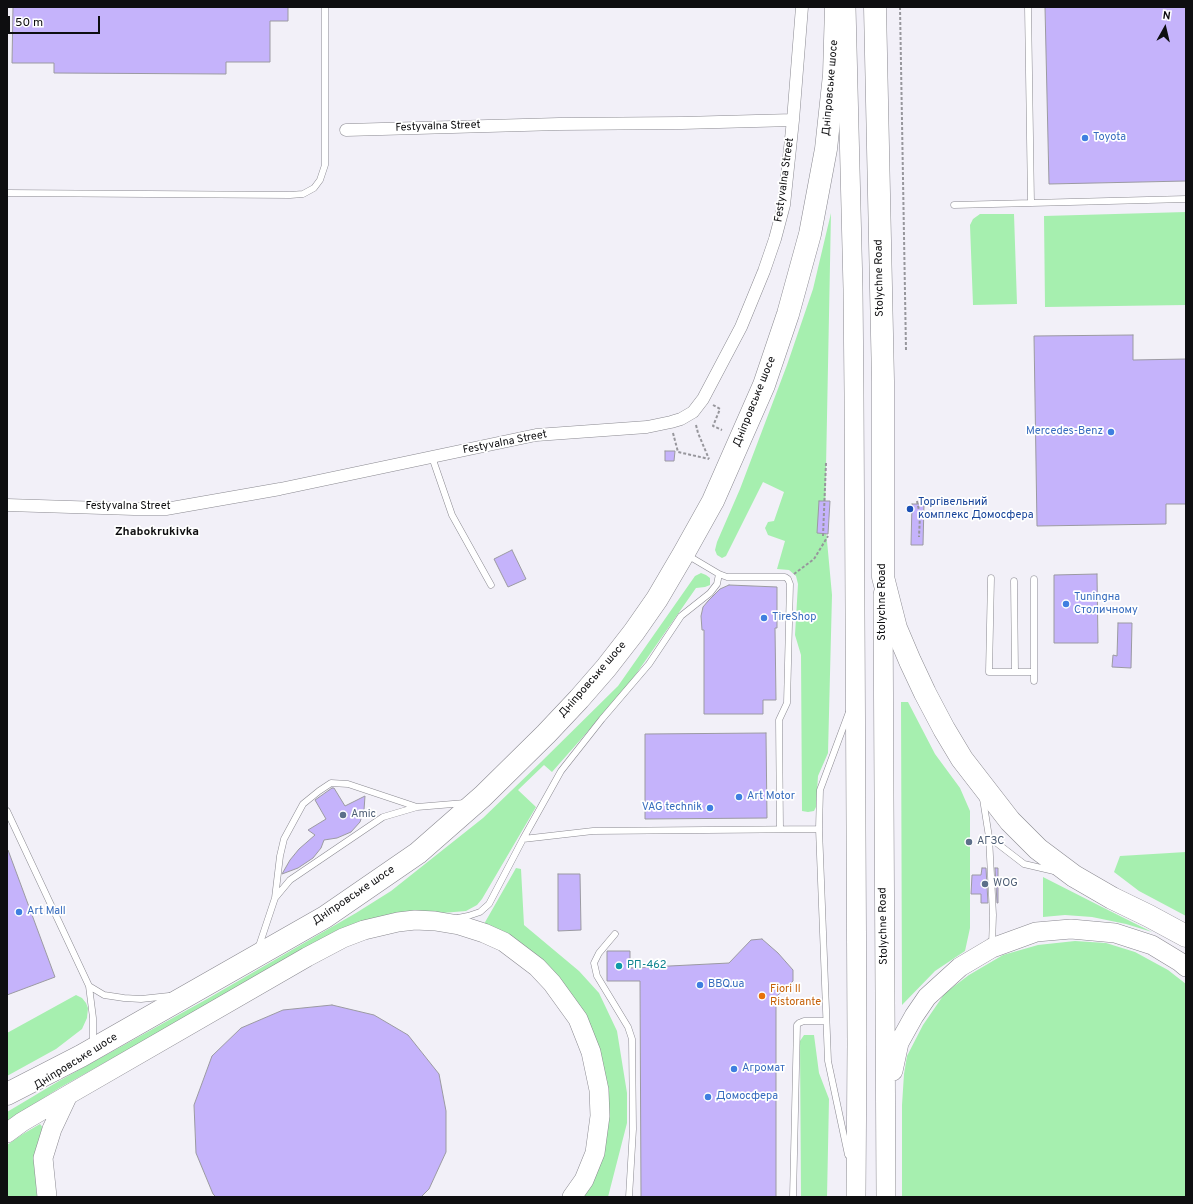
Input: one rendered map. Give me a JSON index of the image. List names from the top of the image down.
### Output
{
  "streets": {
    "highway": ["Дніпровське шосе", "Stolychne Road"],
    "street": ["Festyvalna Street"]
  },
  "districts": ["Zhabokrukivka"],
  "places": [
    "Toyota",
    "Mercedes-Benz",
    "Торгівельний комплекс Домосфера",
    "Tuningна Столичному",
    "TireShop",
    "Art Motor",
    "VAG technik",
    "Amic",
    "АГЗС",
    "WOG",
    "Art Mall",
    "РП-462",
    "BBQ.ua",
    "Fiori Il Ristorante",
    "Агромат",
    "Домосфера"
  ],
  "scale_bar": "50 m",
  "north": "top"
}
